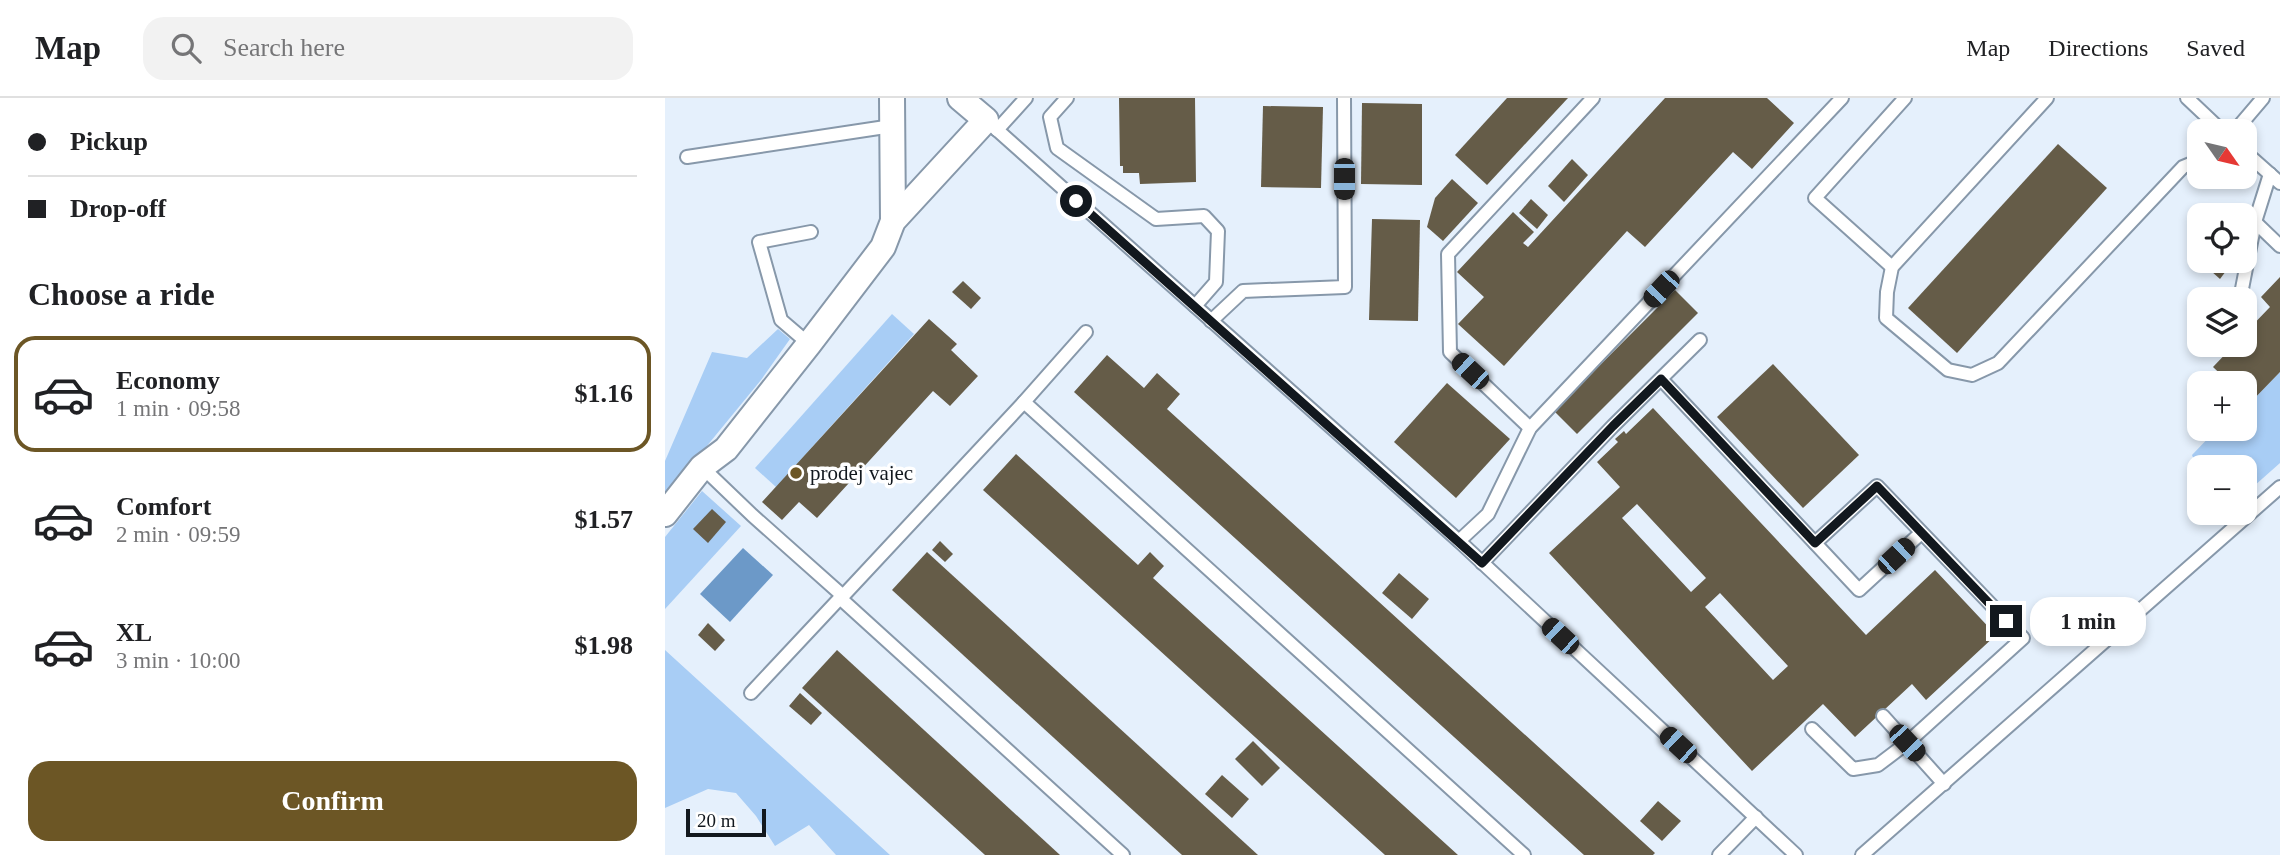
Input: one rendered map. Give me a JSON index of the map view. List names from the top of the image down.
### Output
{
  "places": ["prodej vajec"],
  "scale_bar": "20 m",
  "north": "bottom right",
  "page": {
    "header": "Map",
    "search": "Search here",
    "nav": ["Map", "Directions", "Saved"],
    "banner": ["Pickup", "Drop-off"],
    "map_buttons": ["+", "−"],
    "heading": "Choose a ride",
    "list": [
      {
        "name": "Economy",
        "note": "1 min · 09:58",
        "value": "$1.16"
      },
      {
        "name": "Comfort",
        "note": "2 min · 09:59",
        "value": "$1.57"
      },
      {
        "name": "XL",
        "note": "3 min · 10:00",
        "value": "$1.98"
      }
    ],
    "bubble": "1 min",
    "buttons": "Confirm",
    "scale": "20 m"
  }
}
